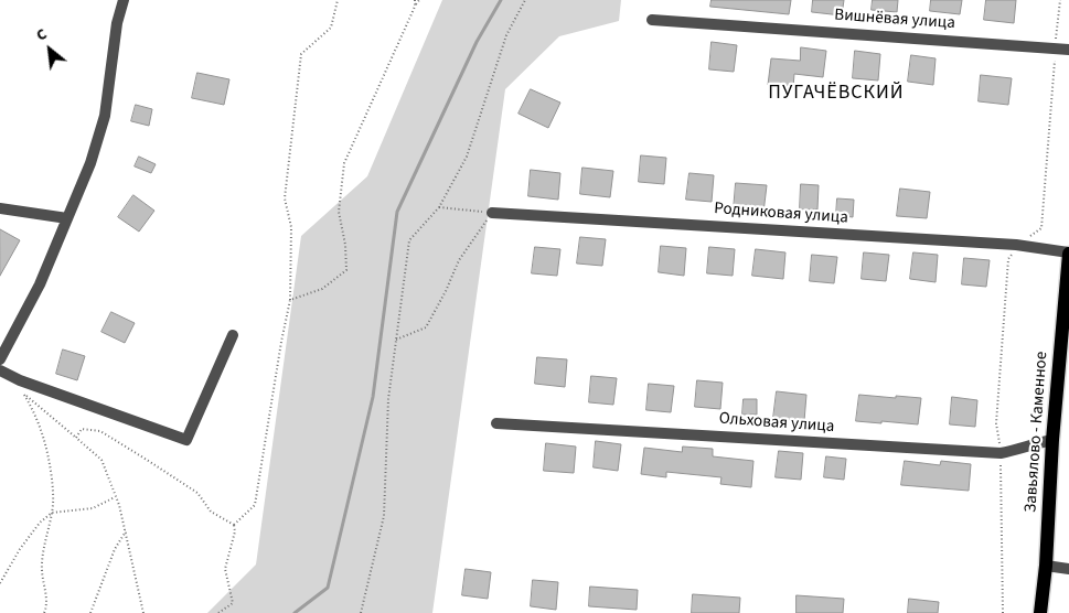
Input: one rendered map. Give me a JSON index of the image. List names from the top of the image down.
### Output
{
  "streets": {
    "main road": ["Завьялово - Каменное"],
    "street": ["Вишнёвая улица", "Родниковая улица", "Ольховая улица"]
  },
  "crossings": [
    ["Родниковая улица", "Завьялово - Каменное"],
    ["Ольховая улица", "Завьялово - Каменное"]
  ],
  "districts": ["ПУГАЧЁВСКИЙ"],
  "north": "top left"
}
